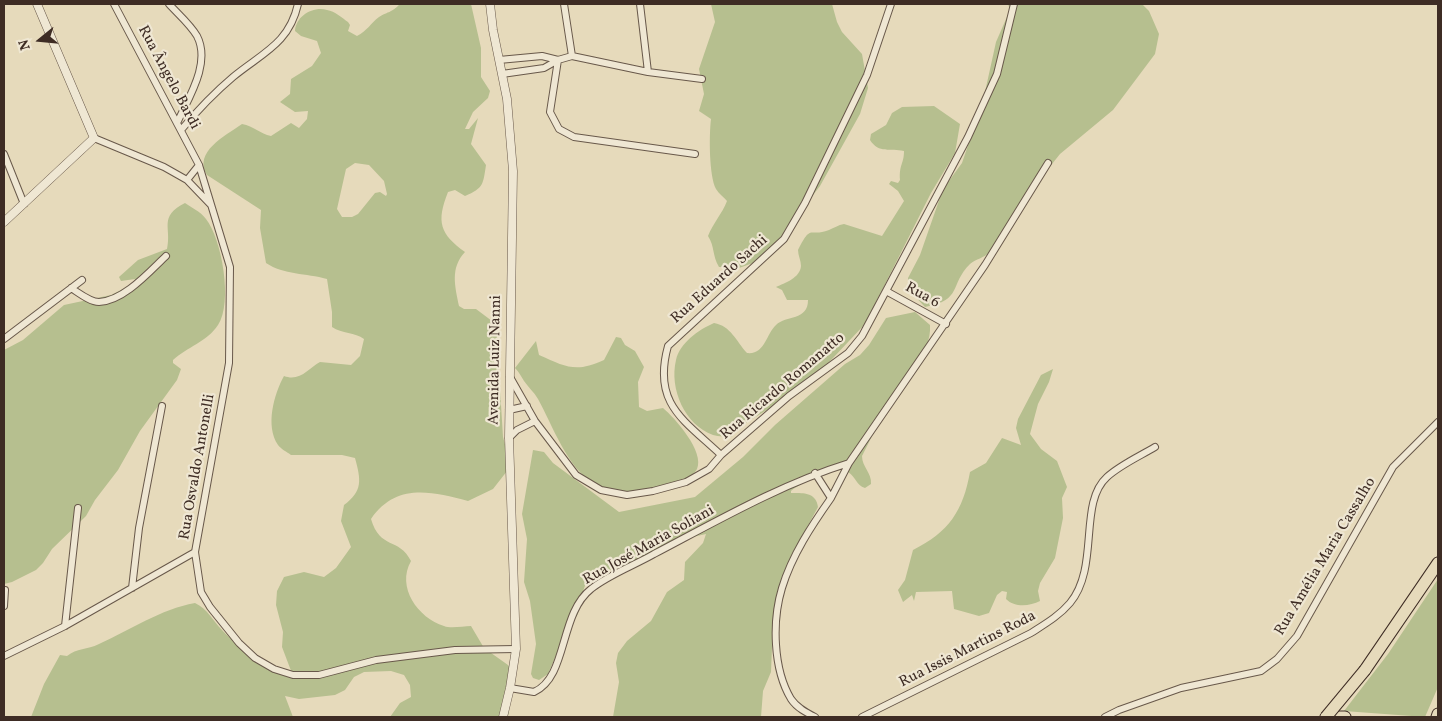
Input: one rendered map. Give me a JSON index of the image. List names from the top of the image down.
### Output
{
  "streets": {
    "street": [
      "Rua Ângelo Bardi",
      "Rua Eduardo Sachi",
      "Rua 6",
      "Avenida Luiz Nanni",
      "Rua Ricardo Romanatto",
      "Rua Osvaldo Antonelli",
      "Rua José Maria Soliani",
      "Rua Amélia Maria Cassalho",
      "Rua Issis Martins Roda"
    ]
  },
  "crossings": [
    ["Rua Ângelo Bardi", "Rua Osvaldo Antonelli"],
    ["Rua Eduardo Sachi", "Rua Ricardo Romanatto"],
    ["Rua 6", "Rua Ricardo Romanatto"],
    ["Avenida Luiz Nanni", "Rua Ricardo Romanatto"],
    ["Avenida Luiz Nanni", "Rua Osvaldo Antonelli"],
    ["Avenida Luiz Nanni", "Rua José Maria Soliani"]
  ],
  "north": "left"
}
